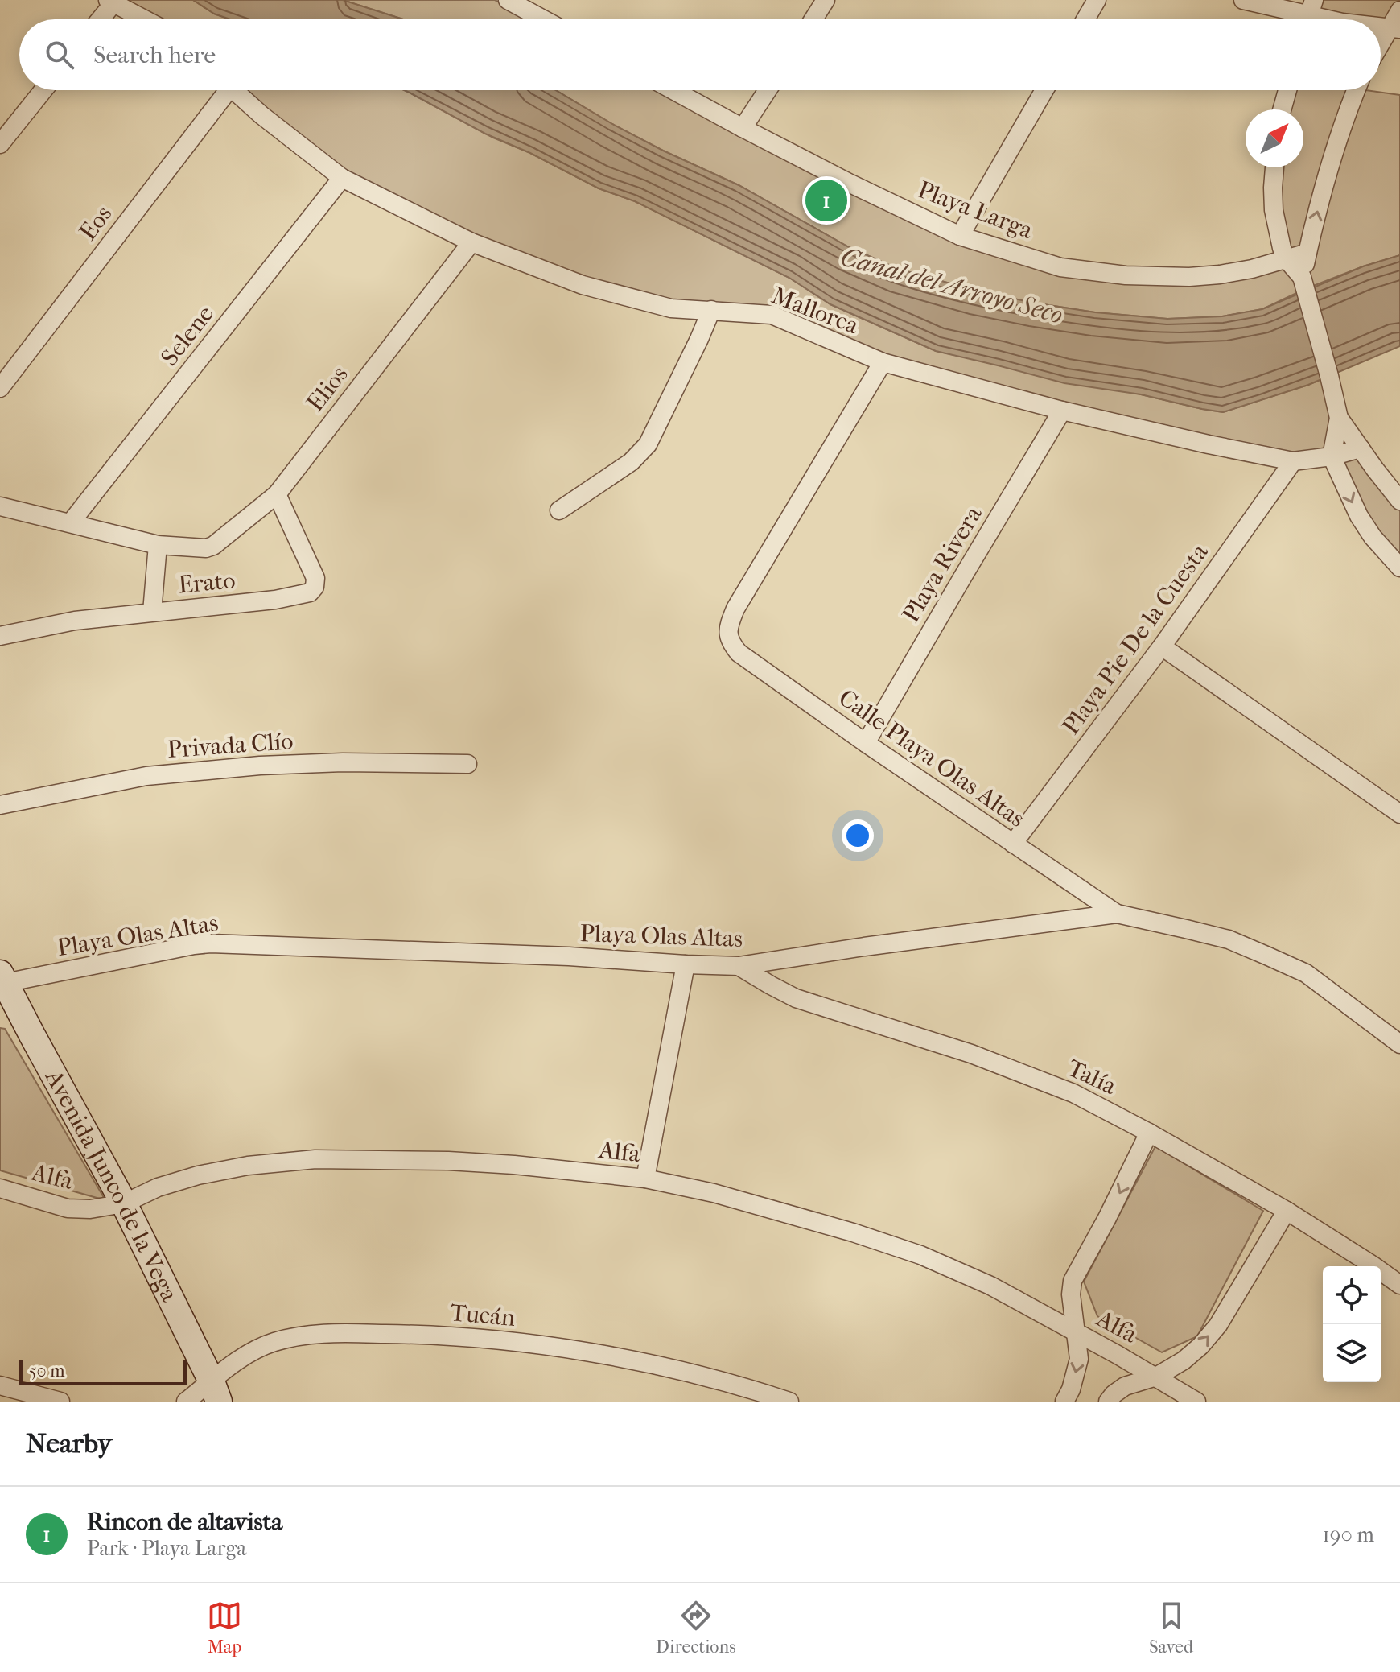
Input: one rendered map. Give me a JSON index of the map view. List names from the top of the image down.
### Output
{
  "streets": {
    "street": [
      "Playa Larga",
      "Eos",
      "Mallorca",
      "Selene",
      "Elios",
      "Playa Rivera",
      "Erato",
      "Playa Pie De la Cuesta",
      "Privada Clío",
      "Calle Playa Olas Altas",
      "Playa Olas Altas",
      "Talía",
      "Alfa",
      "Avenida Junco de la Vega",
      "Tucán"
    ]
  },
  "crossings": [
    ["Mallorca", "Selene"],
    ["Mallorca", "Elios"],
    ["Mallorca", "Playa Rivera"],
    ["Mallorca", "Playa Pie De la Cuesta"],
    ["Mallorca", "Calle Playa Olas Altas"],
    ["Elios", "Erato"],
    ["Playa Rivera", "Calle Playa Olas Altas"],
    ["Playa Pie De la Cuesta", "Calle Playa Olas Altas"],
    ["Calle Playa Olas Altas", "Playa Olas Altas"],
    ["Playa Olas Altas", "Talía"],
    ["Playa Olas Altas", "Avenida Junco de la Vega"],
    ["Alfa", "Avenida Junco de la Vega"],
    ["Avenida Junco de la Vega", "Tucán"]
  ],
  "water": ["Canal del Arroyo Seco"],
  "scale_bar": "50 m",
  "north": "top right",
  "page": {
    "search": "Search here",
    "pins": "1",
    "scale": "50 m",
    "heading": "Nearby",
    "list": [
      {
        "mark": "1",
        "name": "Rincon de altavista",
        "note": "Park · Playa Larga",
        "value": "190 m"
      }
    ],
    "nav": ["Map", "Directions", "Saved"]
  }
}
